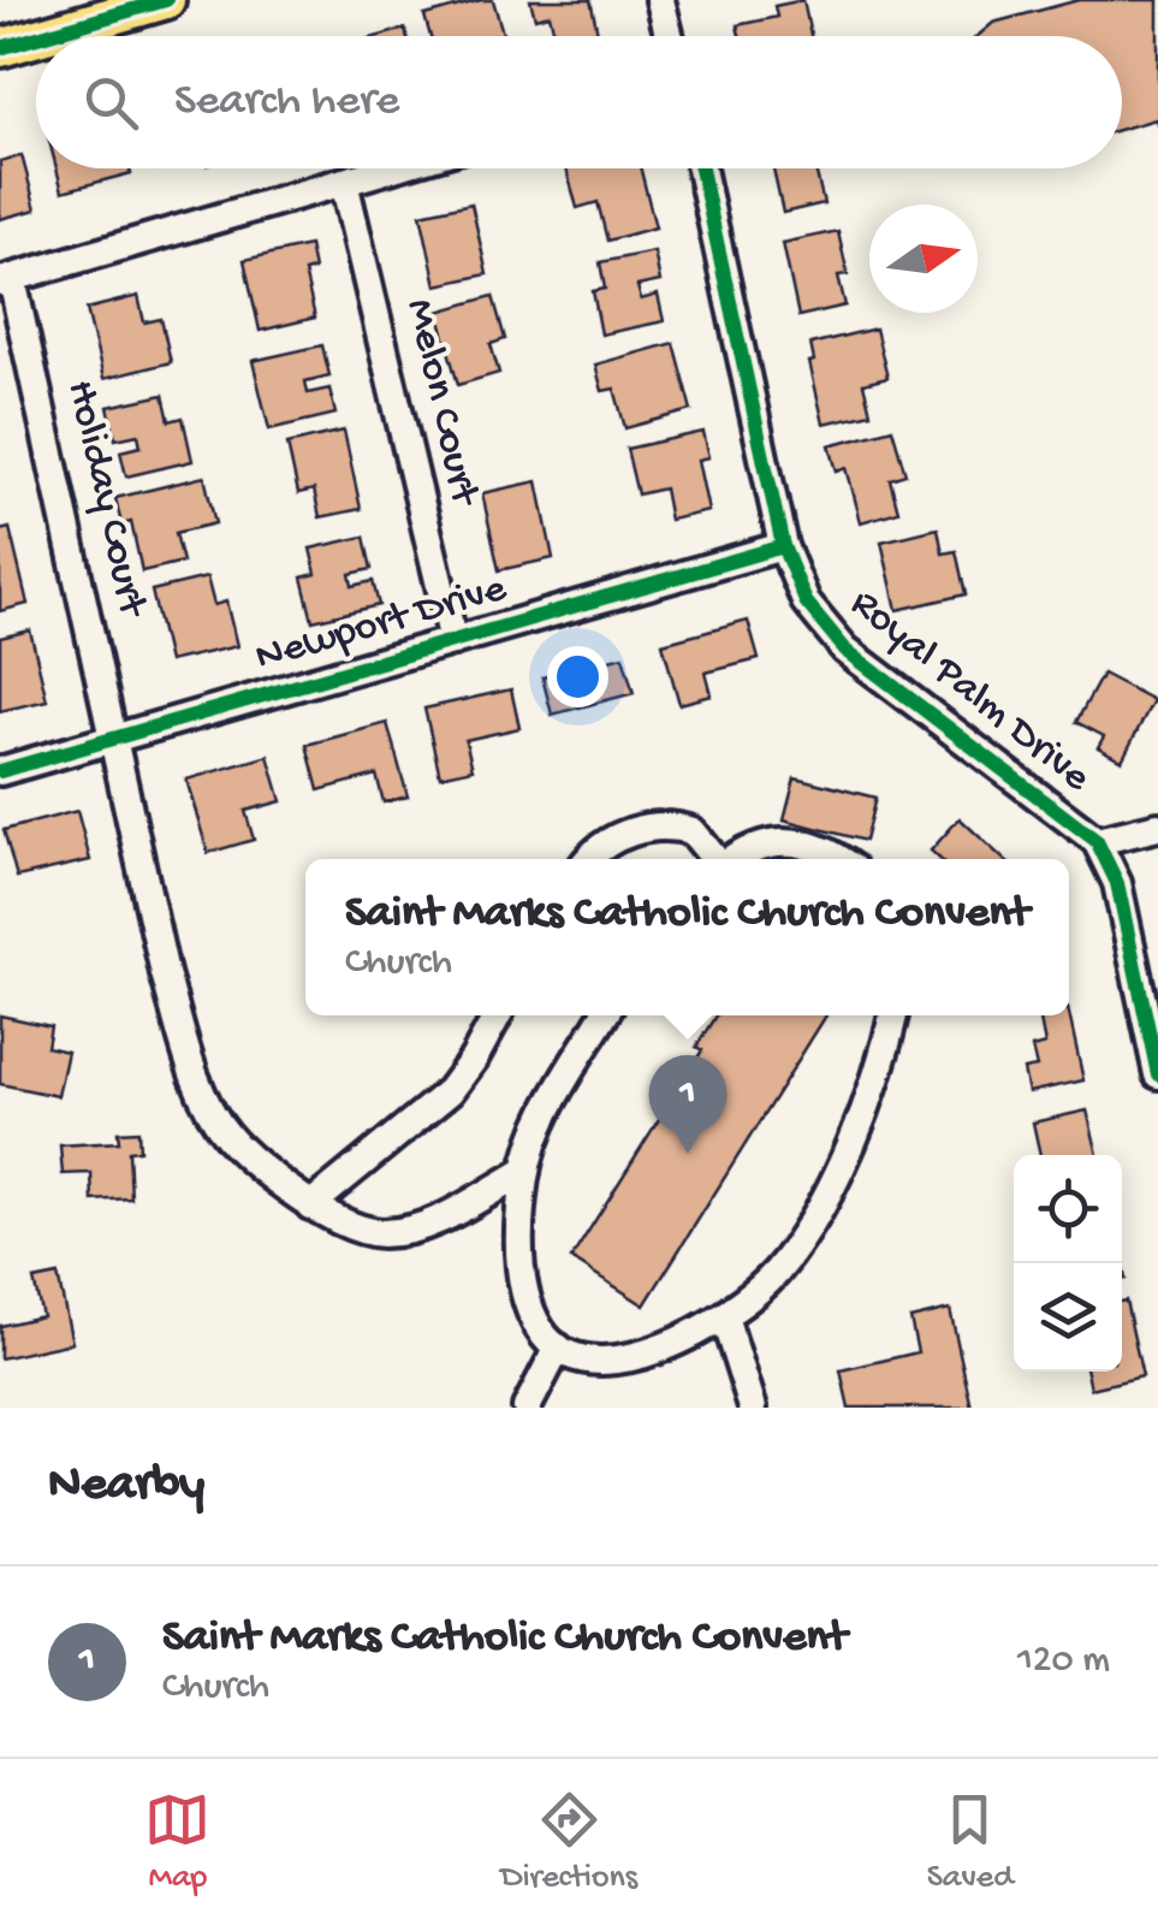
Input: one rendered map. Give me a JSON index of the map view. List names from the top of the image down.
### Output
{
  "streets": {
    "street": [
      "Melon Court",
      "Holiday Court",
      "Newport Drive",
      "Royal Palm Drive"
    ]
  },
  "crossings": [
    ["Melon Court", "Newport Drive"],
    ["Holiday Court", "Newport Drive"],
    ["Newport Drive", "Royal Palm Drive"]
  ],
  "north": "right",
  "page": {
    "search": "Search here",
    "popup": ["Saint Marks Catholic Church Convent", "Church"],
    "pins": "1",
    "heading": "Nearby",
    "list": [
      {
        "mark": "1",
        "name": "Saint Marks Catholic Church Convent",
        "note": "Church",
        "value": "120 m"
      }
    ],
    "nav": ["Map", "Directions", "Saved"]
  }
}
